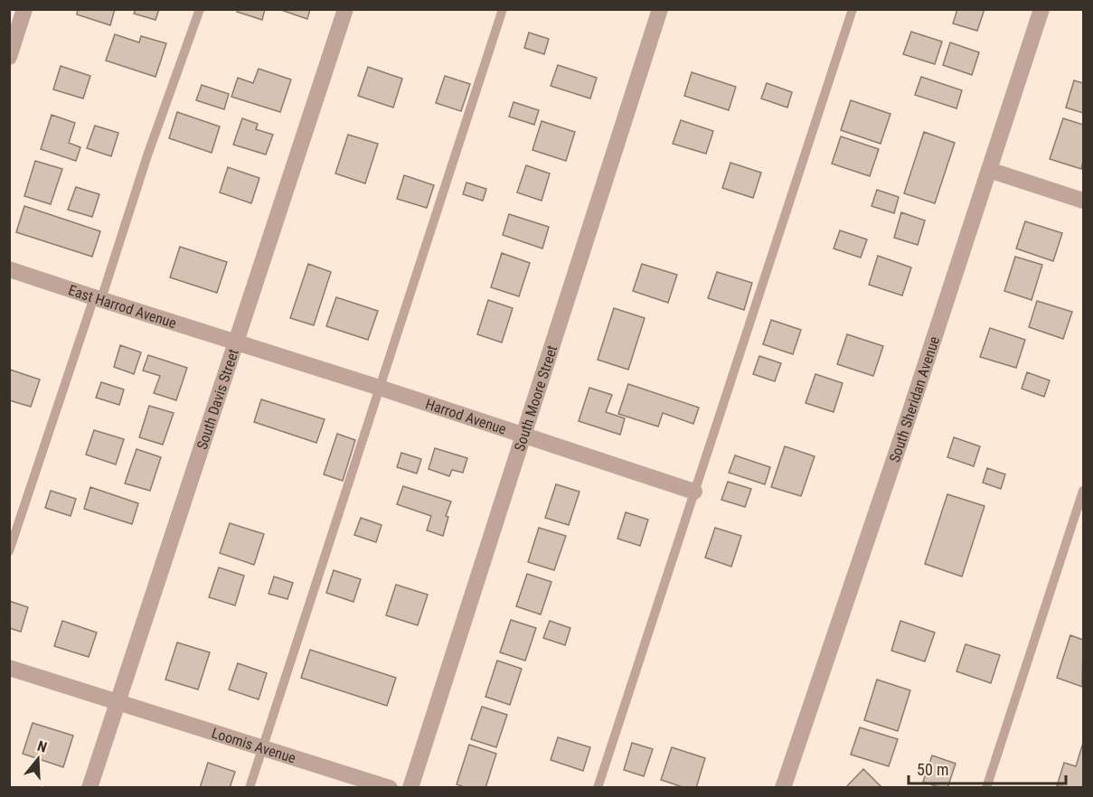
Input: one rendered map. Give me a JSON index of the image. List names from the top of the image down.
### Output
{
  "streets": {
    "street": [
      "East Harrod Avenue",
      "South Davis Street",
      "South Moore Street",
      "South Sheridan Avenue",
      "Harrod Avenue",
      "Loomis Avenue"
    ]
  },
  "crossings": [
    ["East Harrod Avenue", "South Davis Street"],
    ["East Harrod Avenue", "Harrod Avenue"],
    ["South Davis Street", "Harrod Avenue"],
    ["South Davis Street", "Loomis Avenue"],
    ["South Moore Street", "Harrod Avenue"]
  ],
  "scale_bar": "50 m",
  "north": "top"
}
